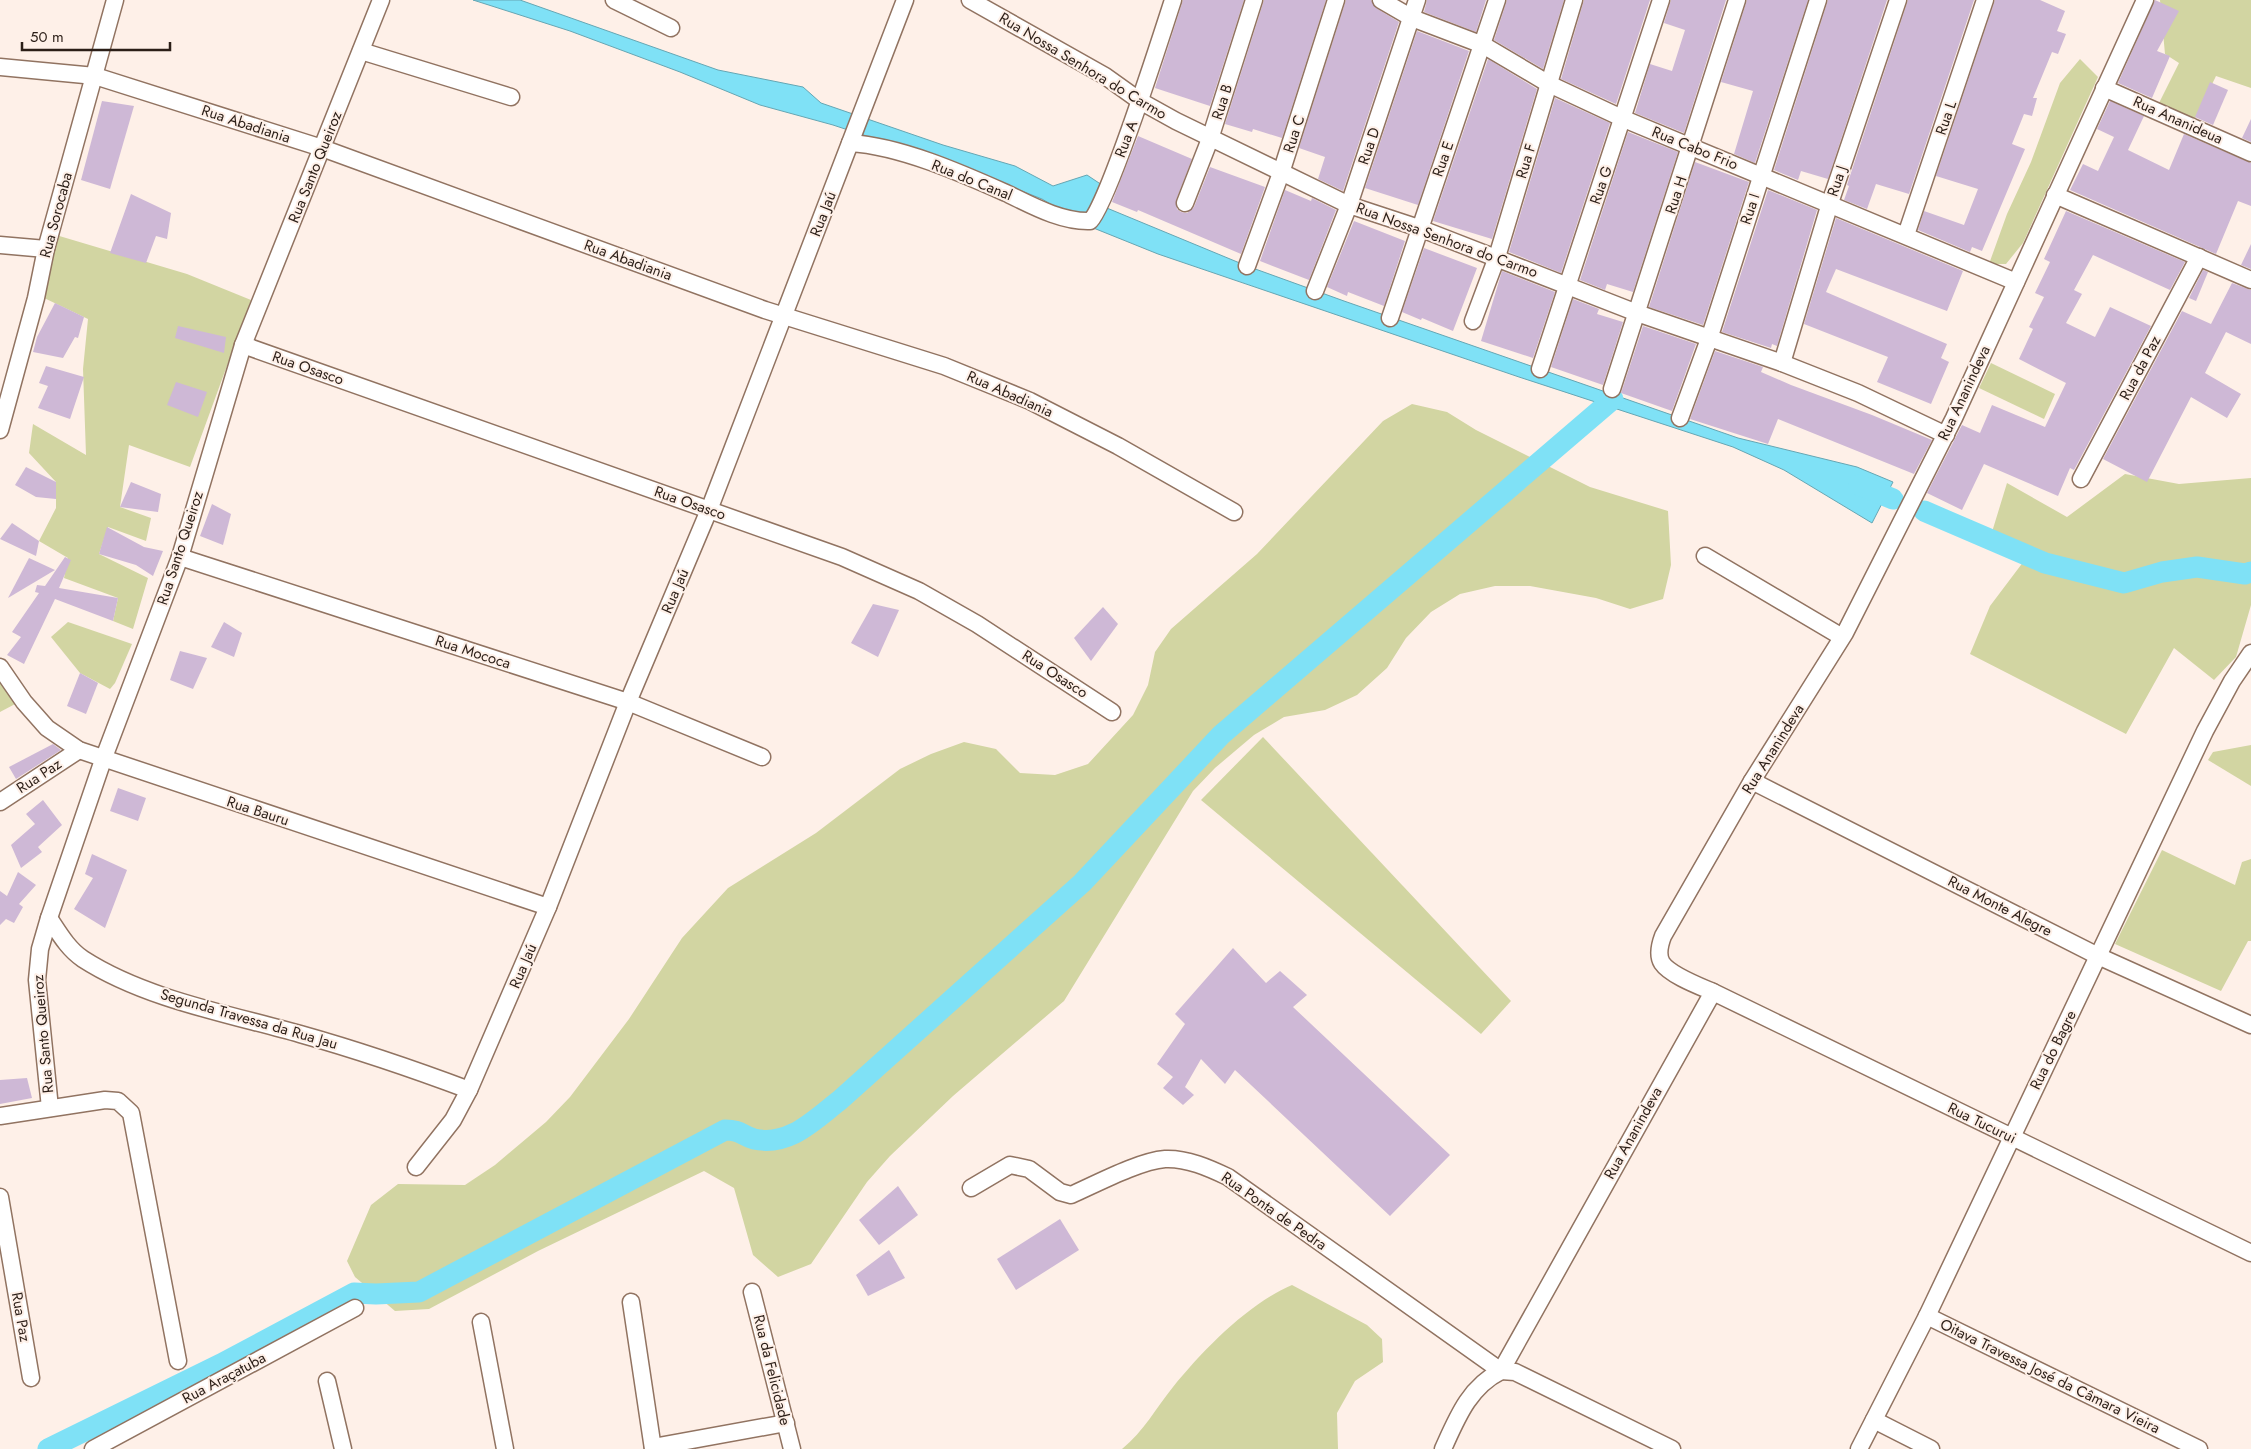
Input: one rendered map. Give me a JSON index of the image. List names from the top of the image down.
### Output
{
  "streets": {
    "street": [
      "Rua Nossa Senhora do Carmo",
      "Rua B",
      "Rua L",
      "Rua Ananideua",
      "Rua Abadiania",
      "Rua C",
      "Rua A",
      "Rua D",
      "Rua Cabo Frio",
      "Rua E",
      "Rua F",
      "Rua Santo Queiroz",
      "Rua do Canal",
      "Rua J",
      "Rua G",
      "Rua H",
      "Rua I",
      "Rua Jaú",
      "Rua Sorocaba",
      "Rua Osasco",
      "Rua da Paz",
      "Rua Ananindeva",
      "Rua Mococa",
      "Rua Paz",
      "Rua Bauru",
      "Rua Monte Alegre",
      "Segunda Travessa da Rua Jau",
      "Rua do Bagre",
      "Rua Tucurui",
      "Rua Ponta de Pedra",
      "Rua da Felicidade",
      "Oitava Travessa José da Câmara Vieira",
      "Rua Araçatuba"
    ]
  },
  "crossings": [
    ["Rua Nossa Senhora do Carmo", "Rua B"],
    ["Rua Nossa Senhora do Carmo", "Rua C"],
    ["Rua Nossa Senhora do Carmo", "Rua A"],
    ["Rua Nossa Senhora do Carmo", "Rua D"],
    ["Rua Nossa Senhora do Carmo", "Rua E"],
    ["Rua Nossa Senhora do Carmo", "Rua F"],
    ["Rua Nossa Senhora do Carmo", "Rua J"],
    ["Rua Nossa Senhora do Carmo", "Rua G"],
    ["Rua Nossa Senhora do Carmo", "Rua H"],
    ["Rua Nossa Senhora do Carmo", "Rua I"],
    ["Rua Nossa Senhora do Carmo", "Rua Ananindeva"],
    ["Rua L", "Rua Cabo Frio"],
    ["Rua Ananideua", "Rua Ananindeva"],
    ["Rua Abadiania", "Rua Santo Queiroz"],
    ["Rua Abadiania", "Rua Jaú"],
    ["Rua Abadiania", "Rua Sorocaba"],
    ["Rua A", "Rua do Canal"],
    ["Rua D", "Rua Cabo Frio"],
    ["Rua Cabo Frio", "Rua E"],
    ["Rua Cabo Frio", "Rua F"],
    ["Rua Cabo Frio", "Rua J"],
    ["Rua Cabo Frio", "Rua G"],
    ["Rua Cabo Frio", "Rua H"],
    ["Rua Cabo Frio", "Rua I"],
    ["Rua Cabo Frio", "Rua Ananindeva"],
    ["Rua Santo Queiroz", "Rua Osasco"],
    ["Rua Santo Queiroz", "Rua Mococa"],
    ["Rua Santo Queiroz", "Rua Bauru"],
    ["Rua Santo Queiroz", "Segunda Travessa da Rua Jau"],
    ["Rua do Canal", "Rua Jaú"],
    ["Rua Jaú", "Rua Osasco"],
    ["Rua Jaú", "Rua Mococa"],
    ["Rua Jaú", "Rua Bauru"],
    ["Rua Jaú", "Segunda Travessa da Rua Jau"],
    ["Rua Ananindeva", "Rua Monte Alegre"],
    ["Rua Ananindeva", "Rua Tucurui"],
    ["Rua Ananindeva", "Rua Ponta de Pedra"],
    ["Rua Paz", "Rua Bauru"],
    ["Rua Monte Alegre", "Rua do Bagre"],
    ["Rua do Bagre", "Rua Tucurui"],
    ["Rua do Bagre", "Oitava Travessa José da Câmara Vieira"]
  ],
  "scale_bar": "50 m"
}
